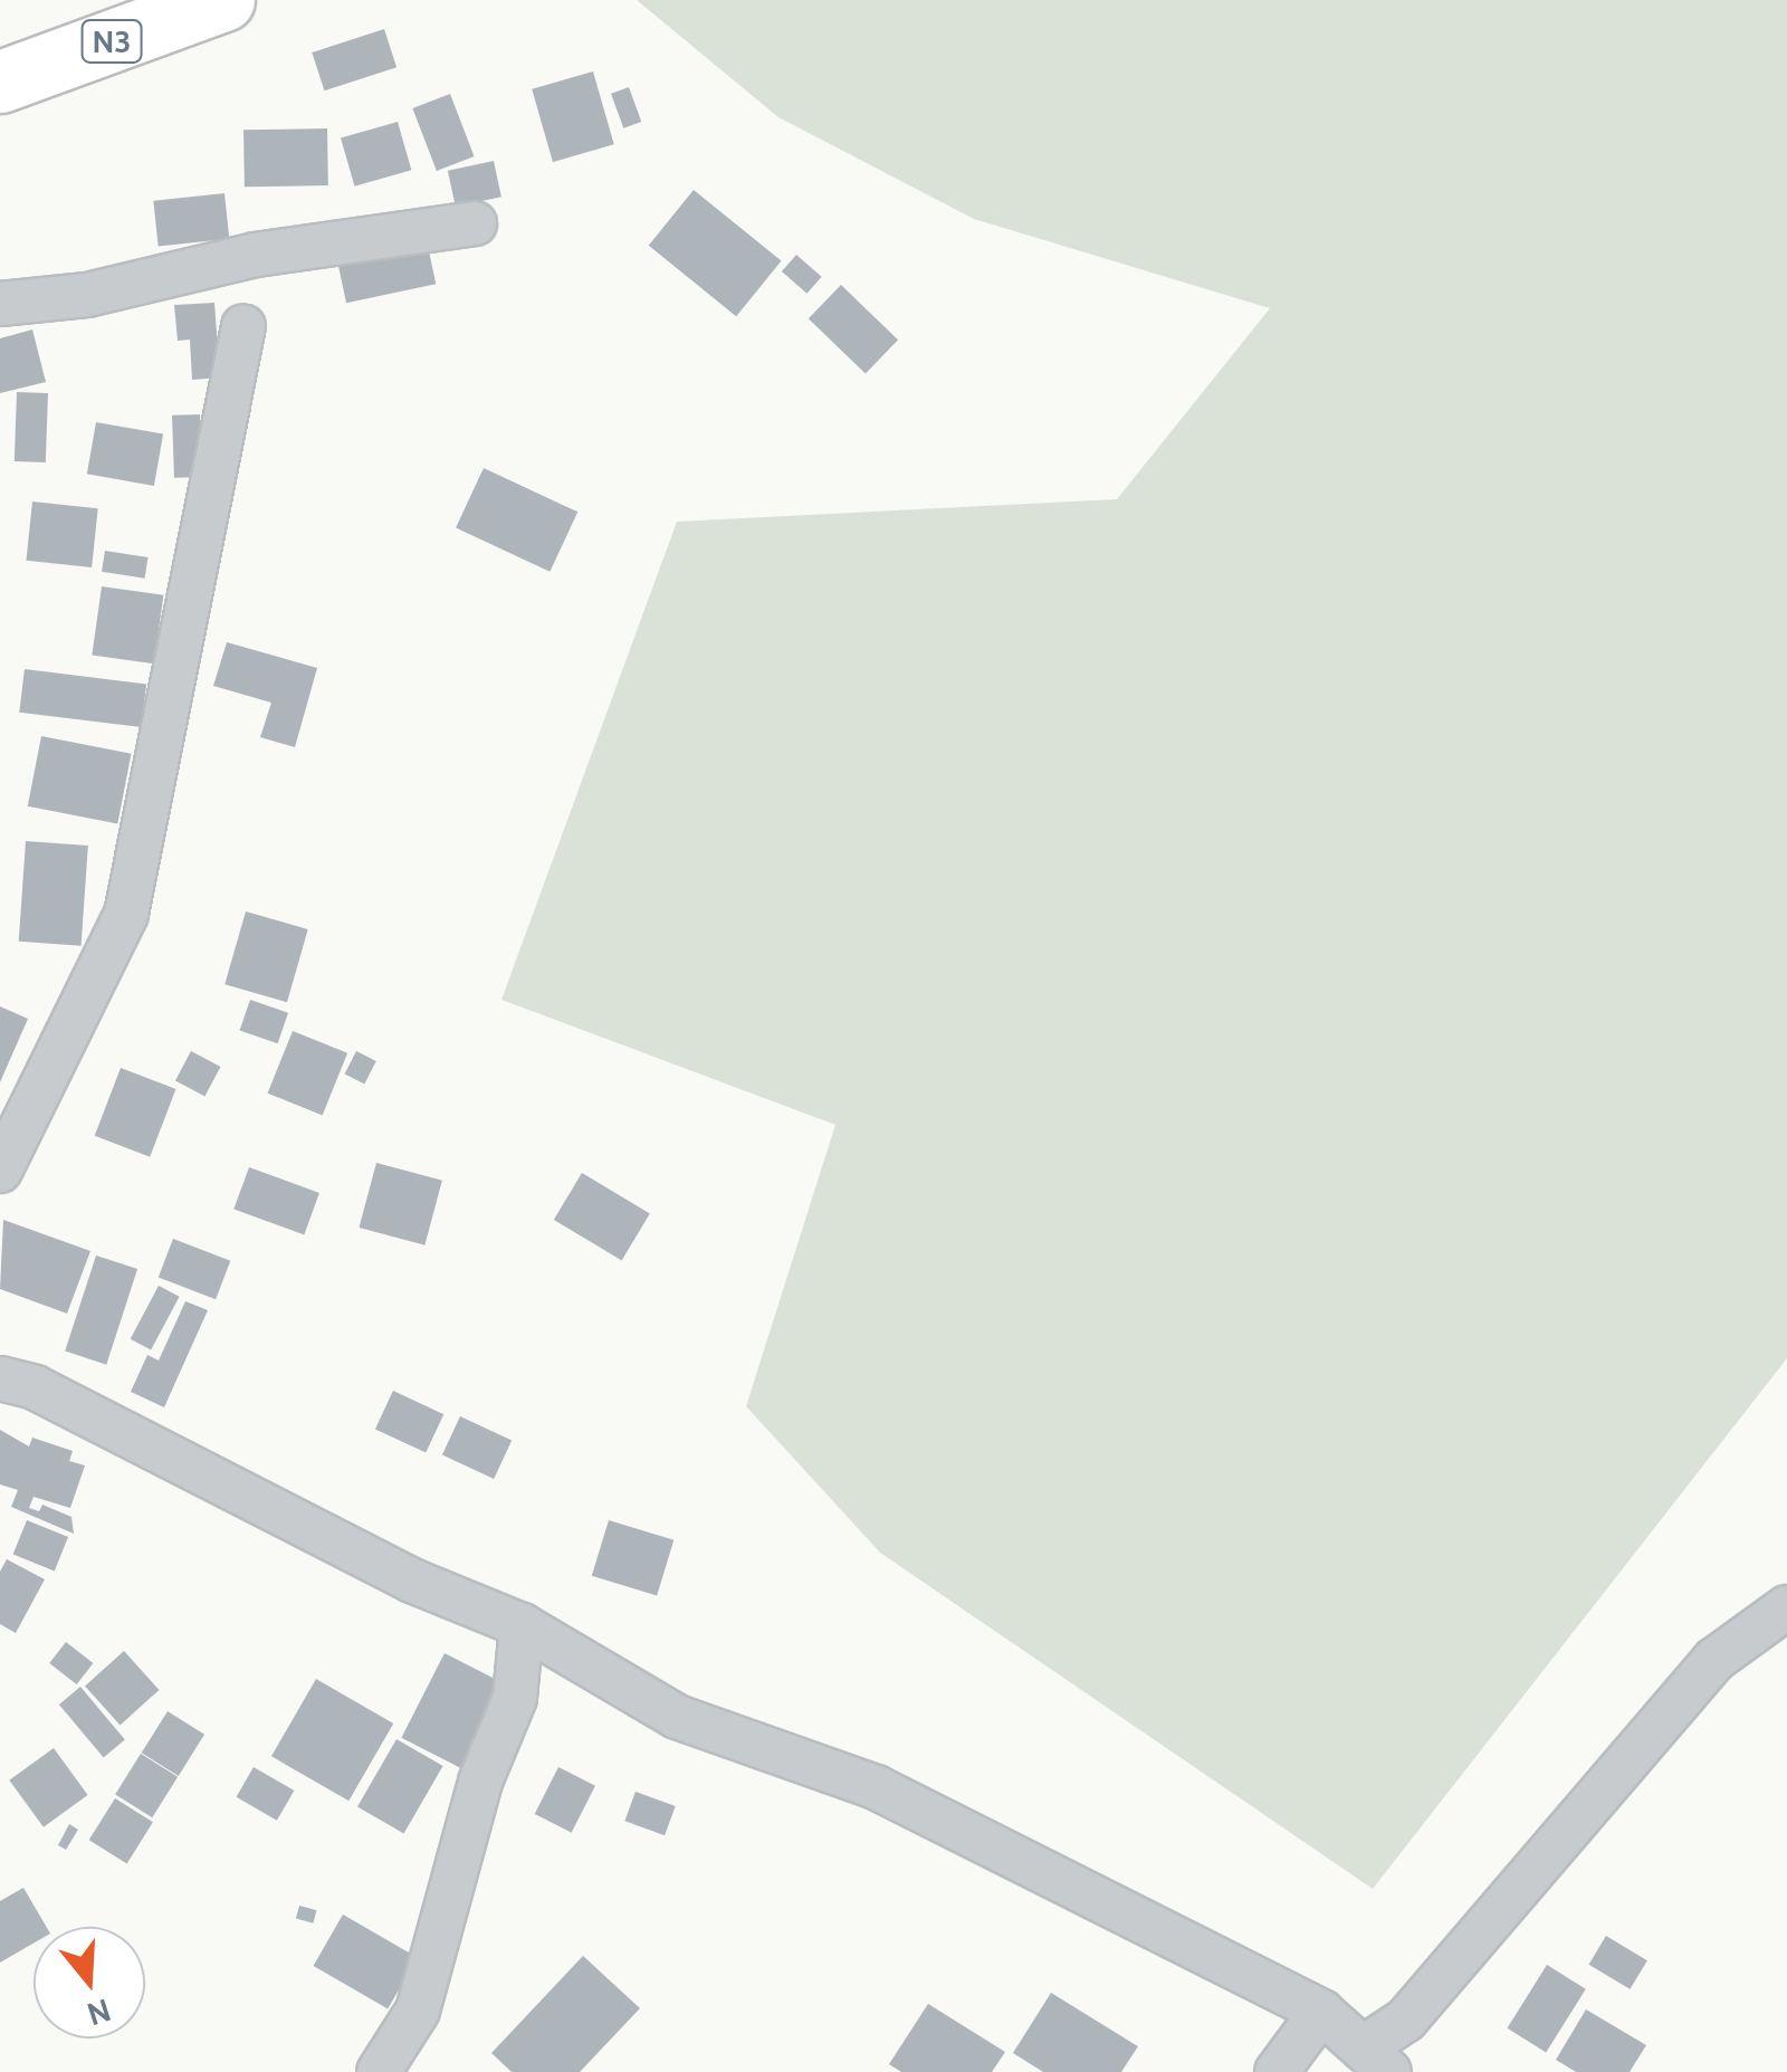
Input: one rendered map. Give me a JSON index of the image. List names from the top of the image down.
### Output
{
  "streets": {
    "highway": ["N3"]
  },
  "north": "bottom"
}
